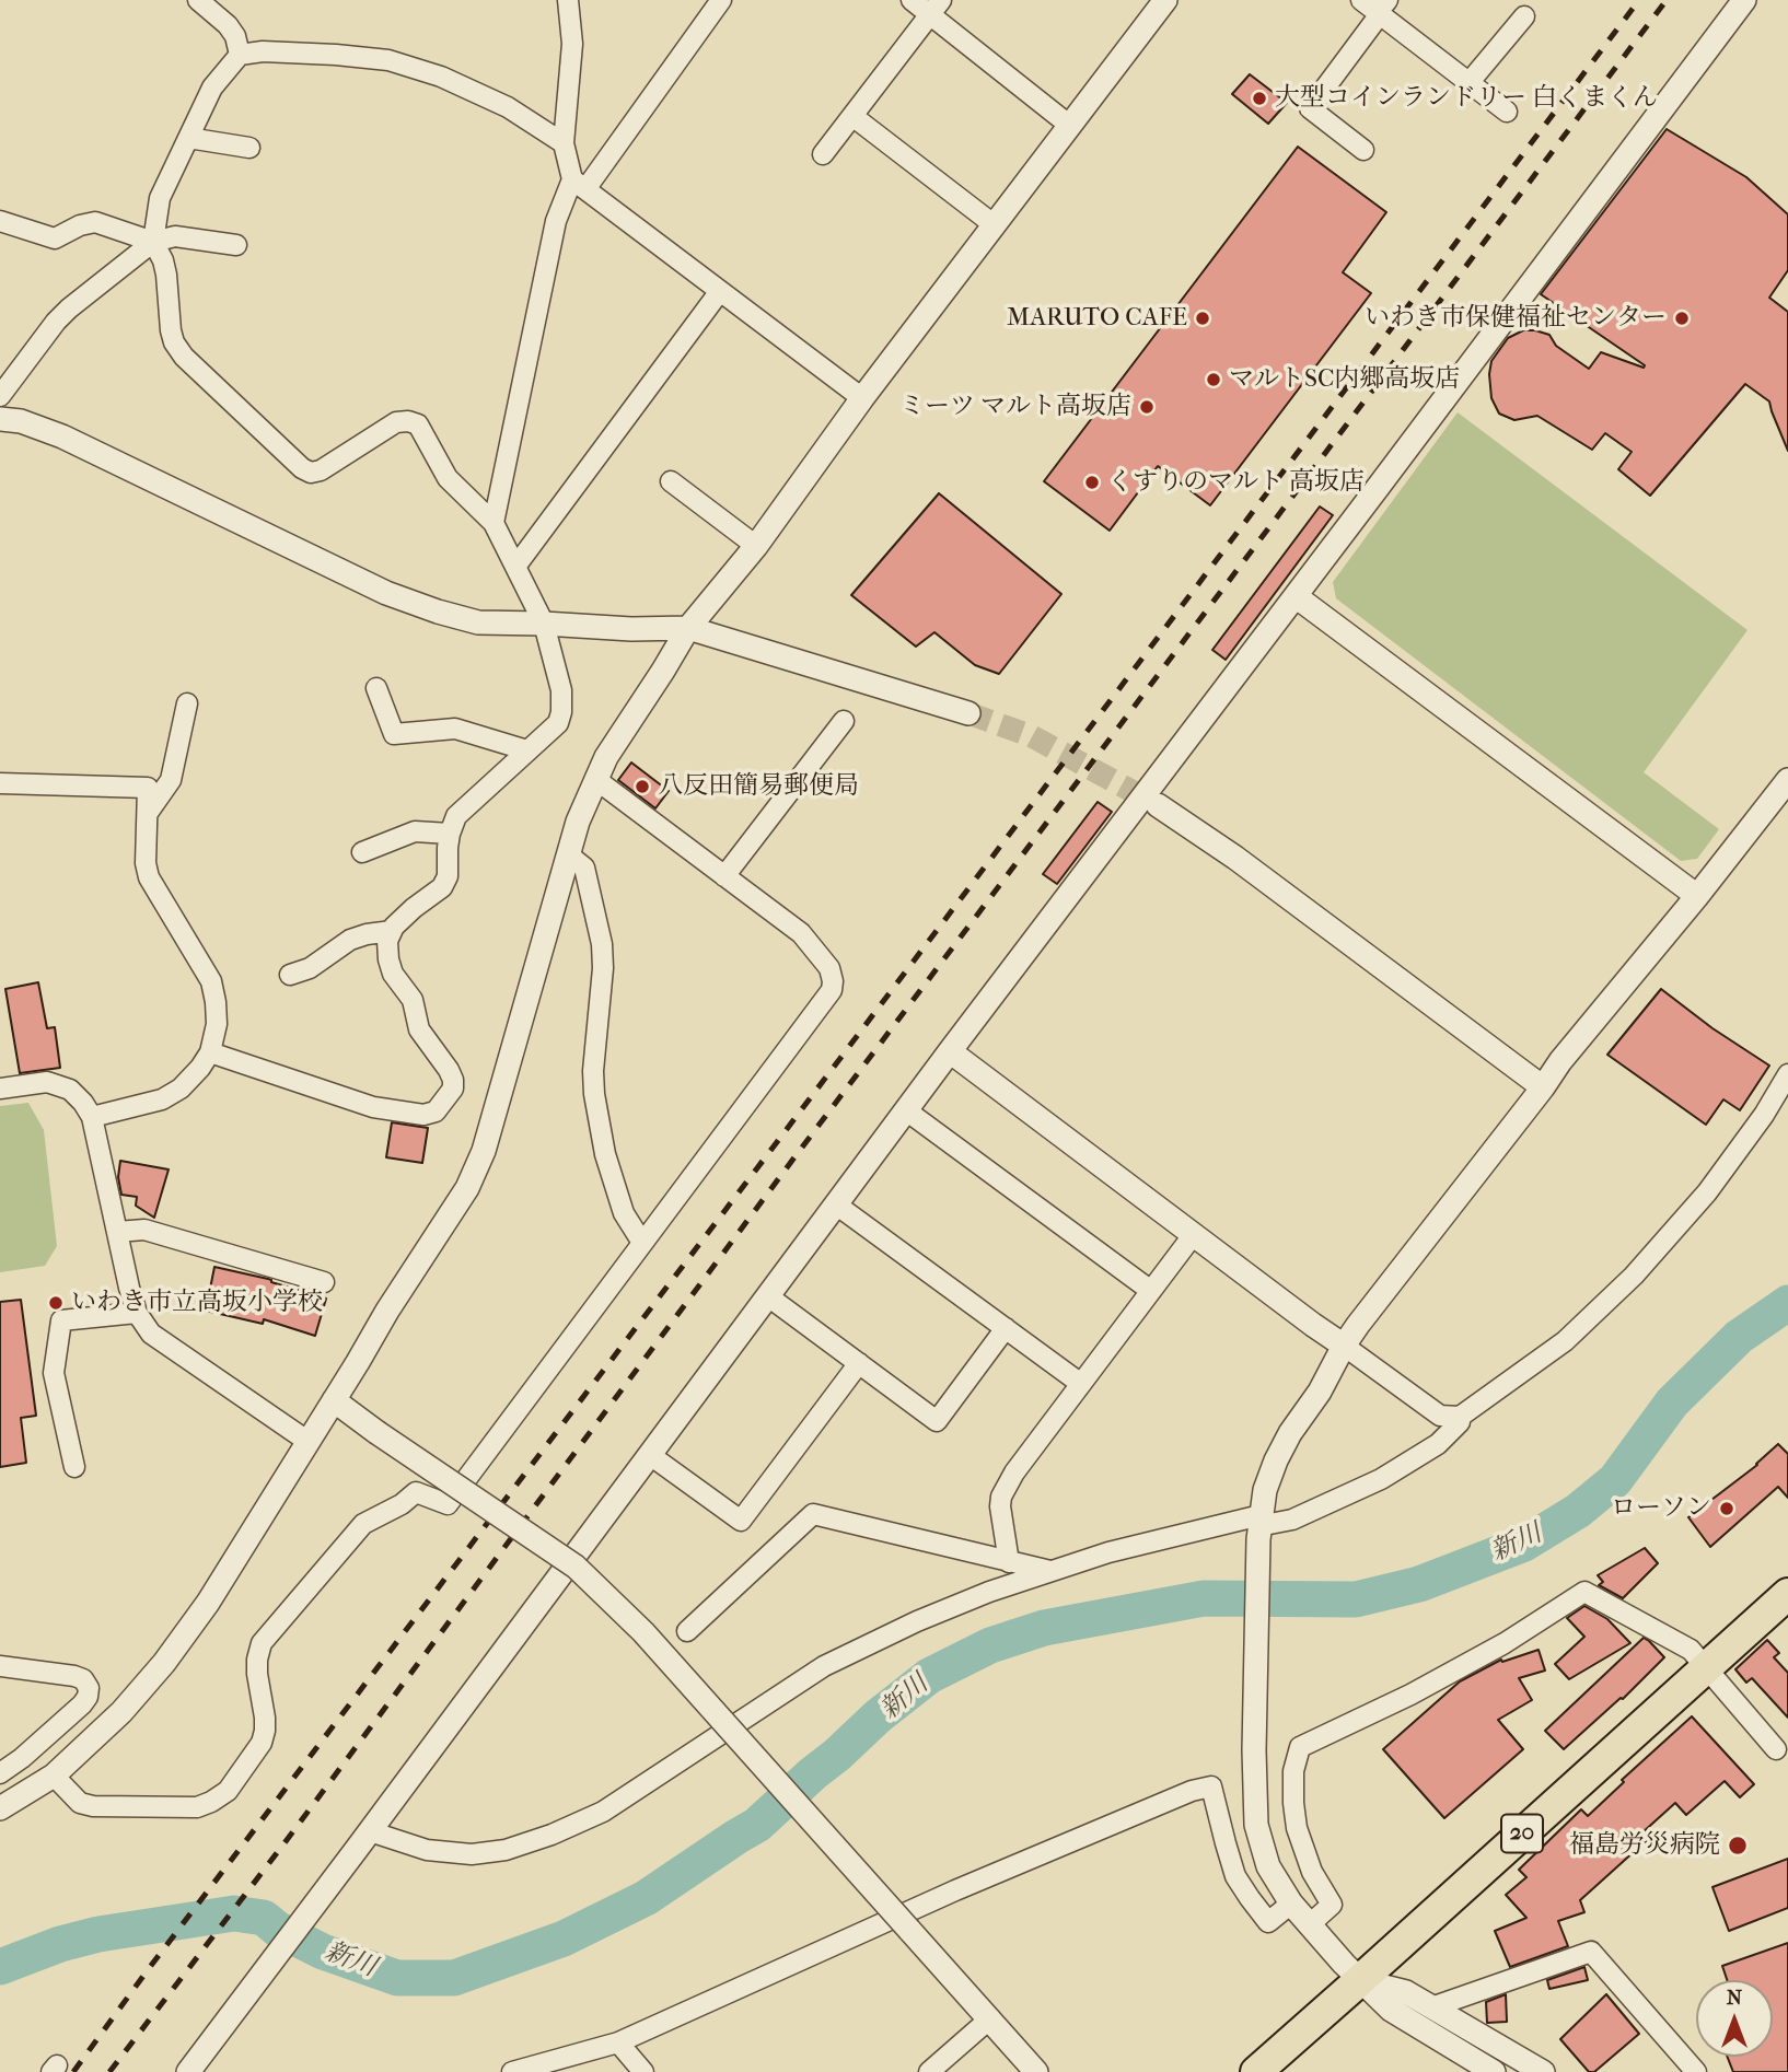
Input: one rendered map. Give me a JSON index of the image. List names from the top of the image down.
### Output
{
  "streets": {
    "main road": ["20"]
  },
  "water": ["新川"],
  "places": [
    "大型コインランドリー 白くまくん",
    "MARUTO CAFE",
    "いわき市保健福祉センター",
    "マルトSC内郷高坂店",
    "ミーツ マルト高坂店",
    "くすりのマルト 高坂店",
    "八反田簡易郵便局",
    "いわき市立高坂小学校",
    "ローソン",
    "福島労災病院"
  ],
  "north": "top"
}
